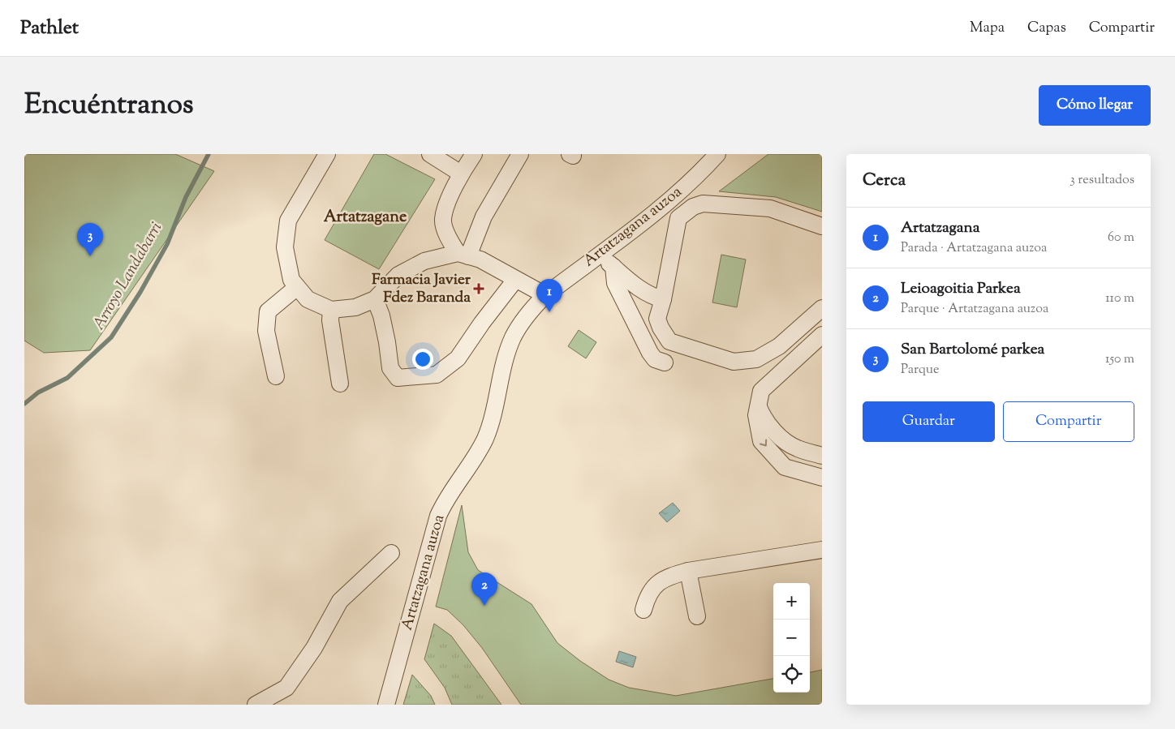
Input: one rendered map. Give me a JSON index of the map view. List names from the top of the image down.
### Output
{
  "streets": {
    "street": ["Artatzagana auzoa"]
  },
  "districts": ["Artatzagane"],
  "water": ["Arroyo Landabarri"],
  "places": {
    "health": ["Farmacia Javier Fdez Baranda"]
  },
  "page": {
    "header": "Pathlet",
    "nav": ["Mapa", "Capas", "Compartir"],
    "title": "Encuéntranos",
    "buttons": [
      "Cómo llegar",
      ["Guardar", "Compartir"]
    ],
    "heading": ["Cerca", "3 resultados"],
    "list": [
      {
        "mark": "1",
        "name": "Artatzagana",
        "note": "Parada · Artatzagana auzoa",
        "value": "60 m"
      },
      {
        "mark": "2",
        "name": "Leioagoitia Parkea",
        "note": "Parque · Artatzagana auzoa",
        "value": "110 m"
      },
      {
        "mark": "3",
        "name": "San Bartolomé parkea",
        "note": "Parque",
        "value": "150 m"
      }
    ],
    "pins": ["3", "1", "2"],
    "map_buttons": ["+", "−"]
  }
}
